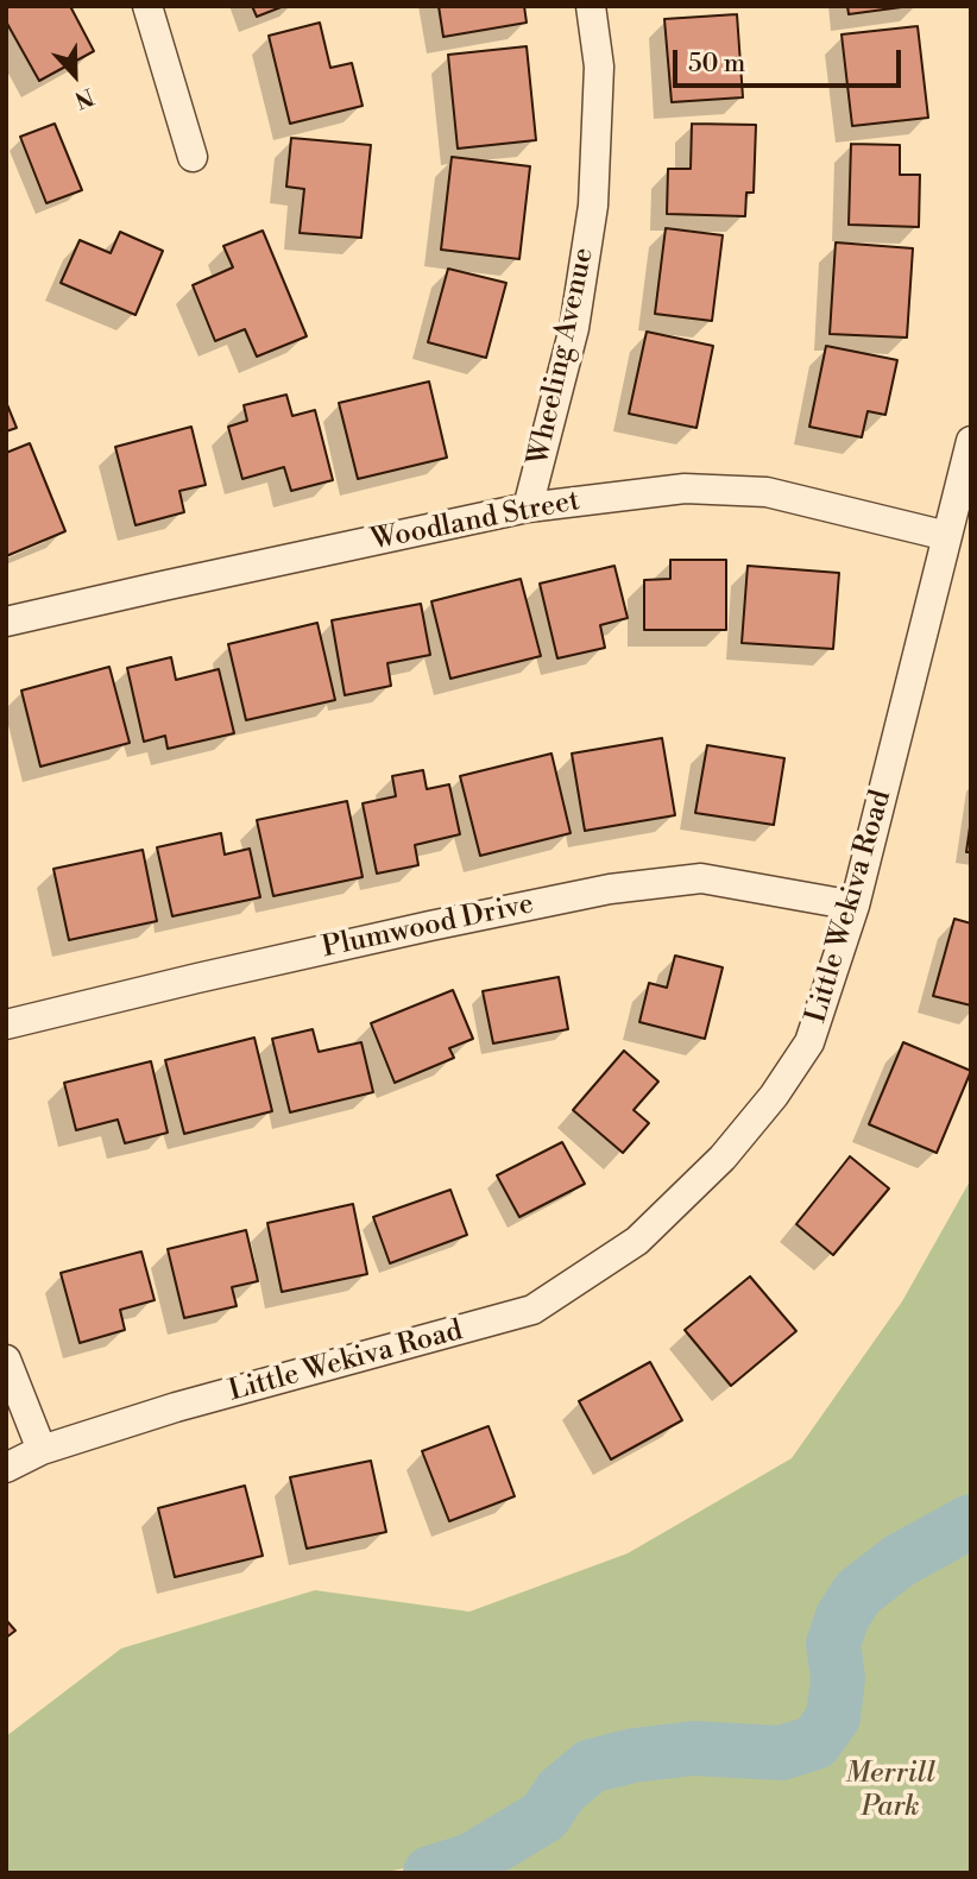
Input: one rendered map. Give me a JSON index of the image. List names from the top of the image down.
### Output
{
  "streets": {
    "street": [
      "Wheeling Avenue",
      "Woodland Street",
      "Little Wekiva Road",
      "Plumwood Drive"
    ]
  },
  "crossings": [
    ["Wheeling Avenue", "Woodland Street"],
    ["Woodland Street", "Little Wekiva Road"],
    ["Little Wekiva Road", "Plumwood Drive"]
  ],
  "parks": ["Merrill Park"],
  "scale_bar": "50 m",
  "north": "bottom"
}
